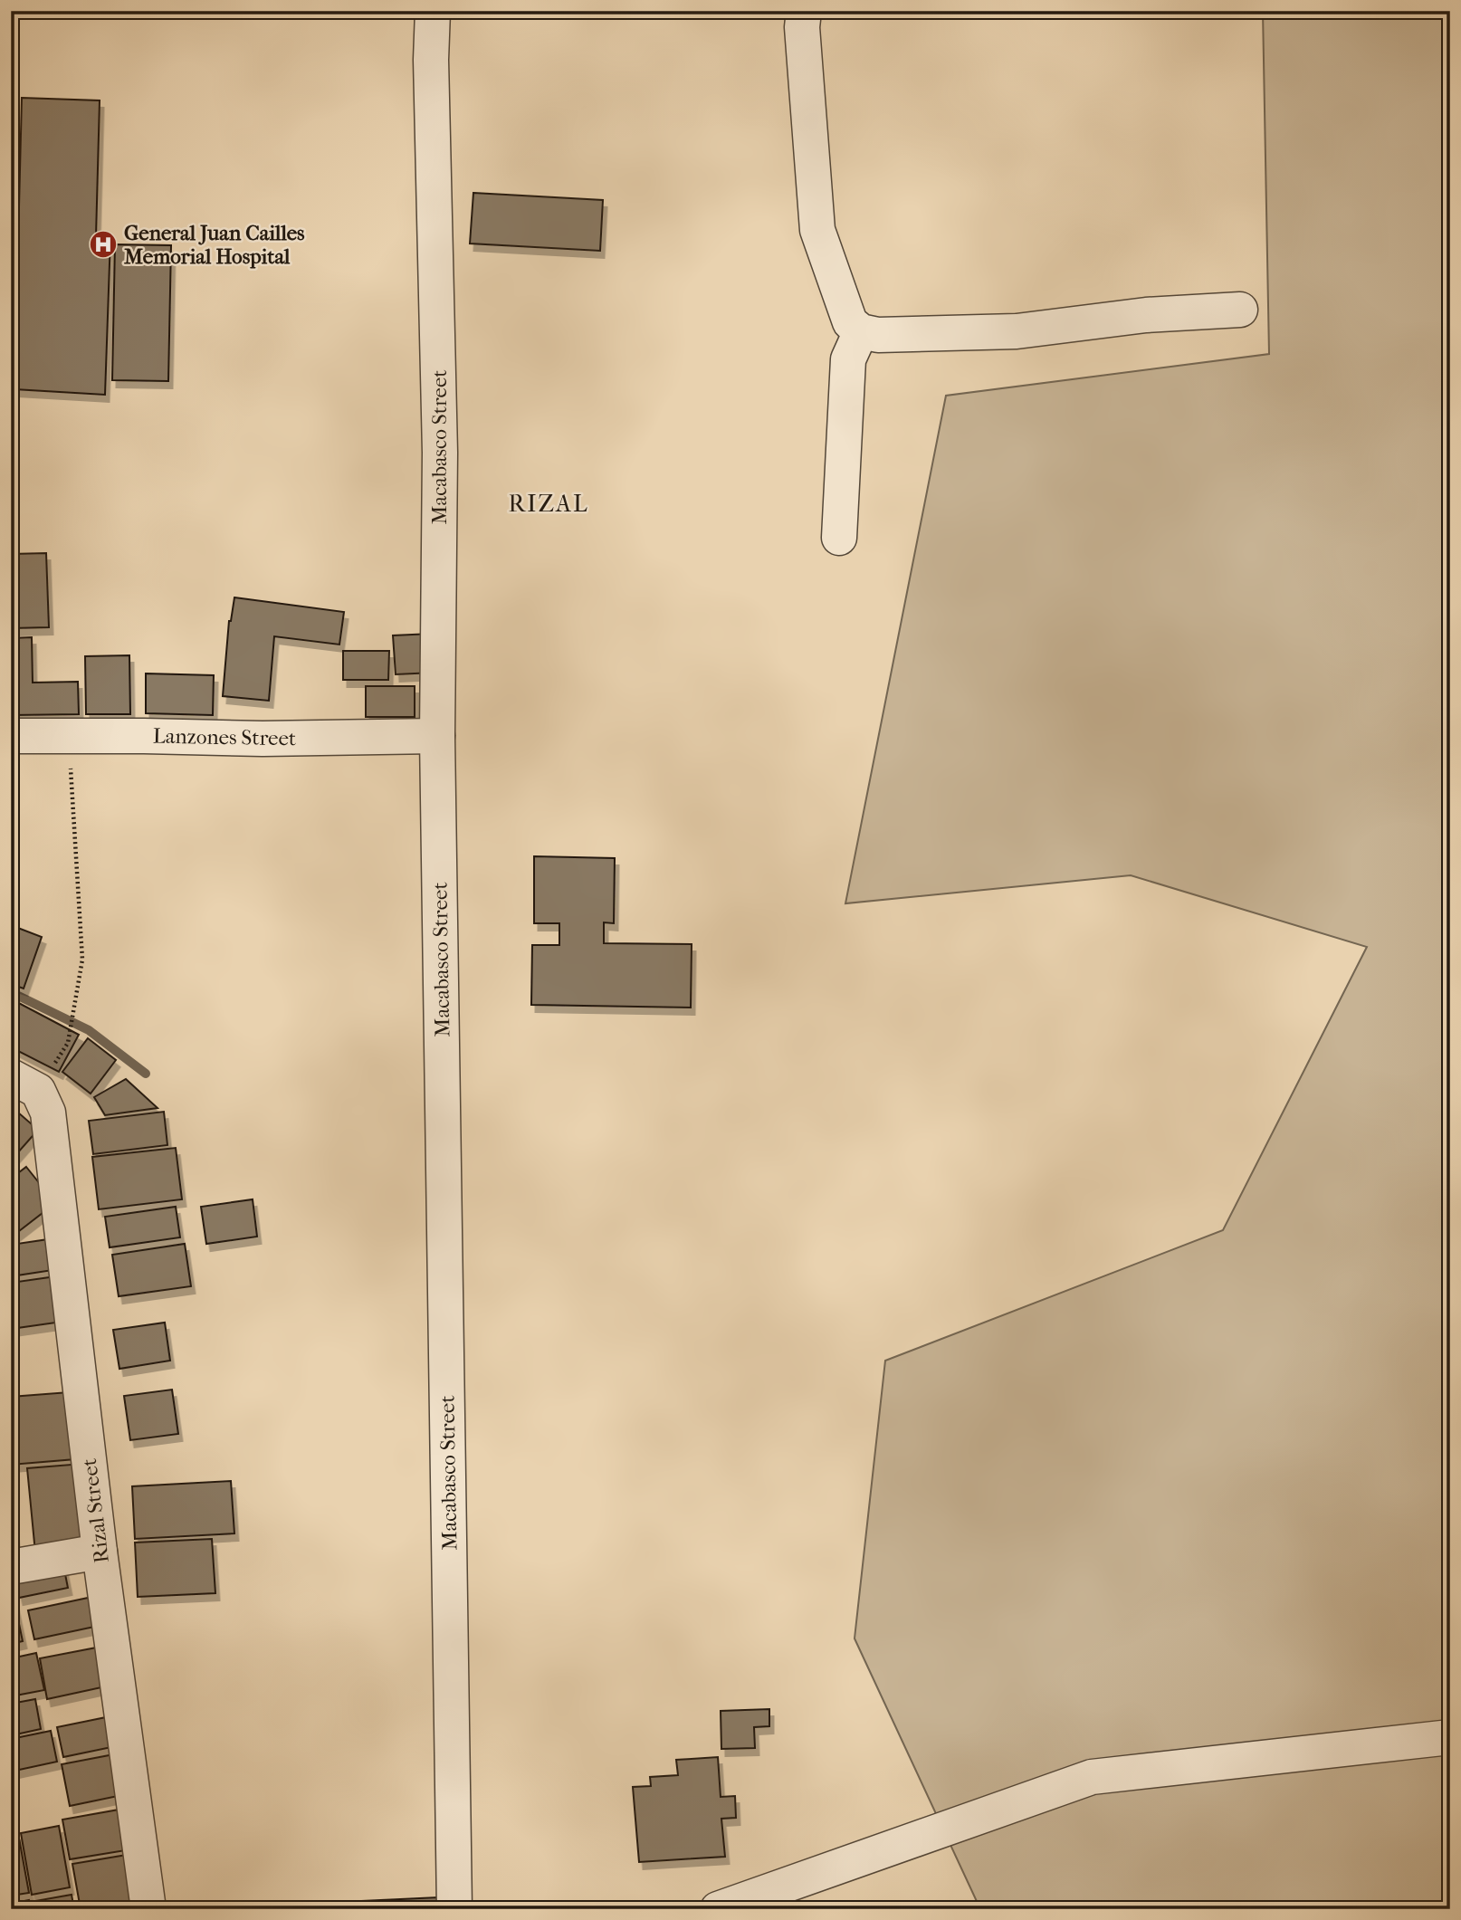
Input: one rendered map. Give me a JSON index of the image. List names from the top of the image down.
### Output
{
  "streets": {
    "street": ["Macabasco Street", "Lanzones Street", "Rizal Street"]
  },
  "crossings": [
    ["Macabasco Street", "Lanzones Street"]
  ],
  "districts": ["RIZAL"],
  "places": {
    "hospital": ["General Juan Cailles Memorial Hospital"]
  }
}
